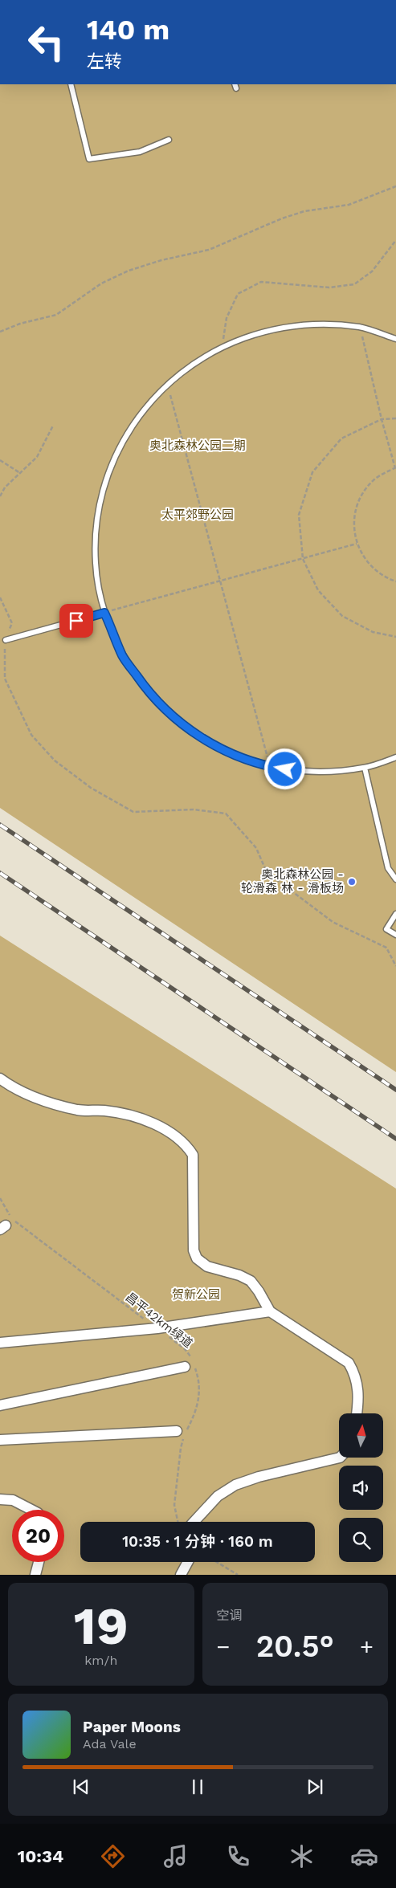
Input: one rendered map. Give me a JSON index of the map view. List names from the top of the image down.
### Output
{
  "streets": {
    "path": ["昌平42km绿道"]
  },
  "parks": ["奥北森林公园二期", "太平郊野公园", "贺新公园"],
  "places": ["奥北森林公园 - 轮滑森 林 - 滑板场"],
  "north": "top",
  "page": {
    "turn": ["140 m", "左转"],
    "limit": "20",
    "trip": "10:35 · 1 分钟 · 160 m",
    "tile": [
      ["19", "km/h"],
      "空调"
    ],
    "heat": ["−", "20.5°", "+"],
    "song": ["Paper Moons", "Ada Vale"],
    "tabs": "10:34"
  }
}
